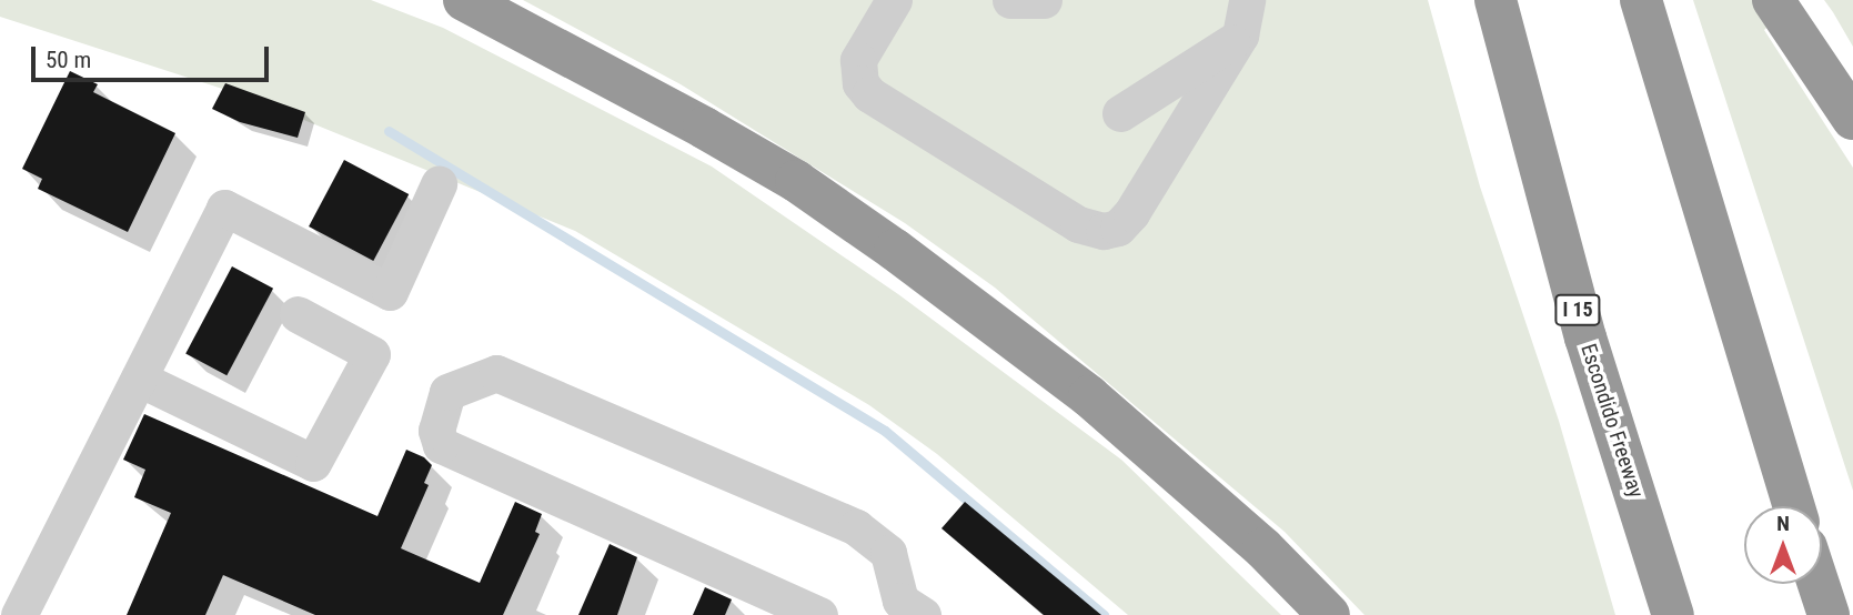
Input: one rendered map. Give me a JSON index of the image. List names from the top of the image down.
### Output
{
  "streets": {
    "highway": ["I 15", "Escondido Freeway"]
  },
  "scale_bar": "50 m",
  "north": "top"
}
